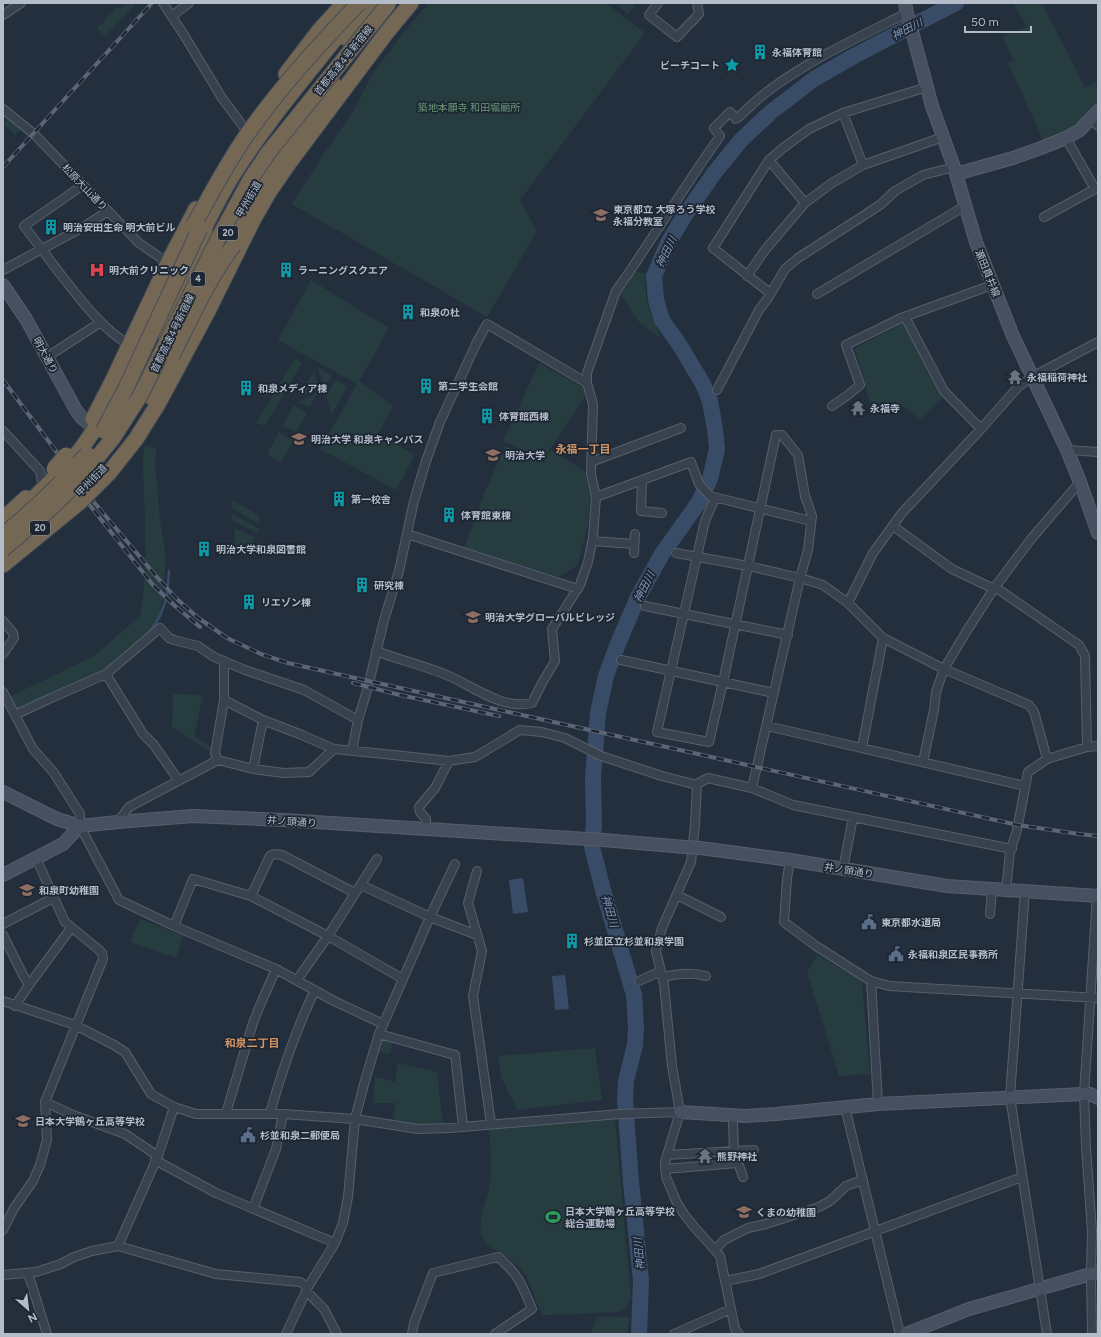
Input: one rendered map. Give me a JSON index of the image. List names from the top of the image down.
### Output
{
  "streets": {
    "highway": [
      "首都高速4号新宿線",
      "甲州街道",
      "20",
      "4"
    ],
    "main road": ["瀬田貫井線", "明大通り", "井ノ頭通り"],
    "street": ["松原大山通り"]
  },
  "crossings": [
    ["松原大山通り", "20"],
    ["20", "明大通り"]
  ],
  "districts": ["永福一丁目", "和泉二丁目"],
  "water": ["神田川"],
  "parks": ["築地本願寺 和田堀廟所"],
  "places": {
    "building": [
      "永福体育館",
      "明治安田生命 明大前ビル",
      "ラーニングスクエア",
      "和泉の杜",
      "第二学生会館",
      "和泉メディア棟",
      "体育館西棟",
      "第一校舎",
      "体育館東棟",
      "明治大学和泉図書館",
      "研究棟",
      "リエゾン棟",
      "杉並区立杉並和泉学園"
    ],
    "place": ["ビーチコート"],
    "school or university": [
      "東京都立 大塚ろう学校 永福分教室",
      "明治大学 和泉キャンパス",
      "明治大学",
      "明治大学グローバルビレッジ",
      "和泉町幼稚園",
      "日本大学鶴ヶ丘高等学校",
      "くまの幼稚園"
    ],
    "hospital": ["明大前クリニック"],
    "temple": ["永福稲荷神社", "永福寺", "熊野神社"],
    "public building": ["東京都水道局", "永福和泉区民事務所", "杉並和泉二郵便局"],
    "sports": ["日本大学鶴ヶ丘高等学校 総合運動場"]
  },
  "scale_bar": "50 m",
  "north": "bottom right"
}
